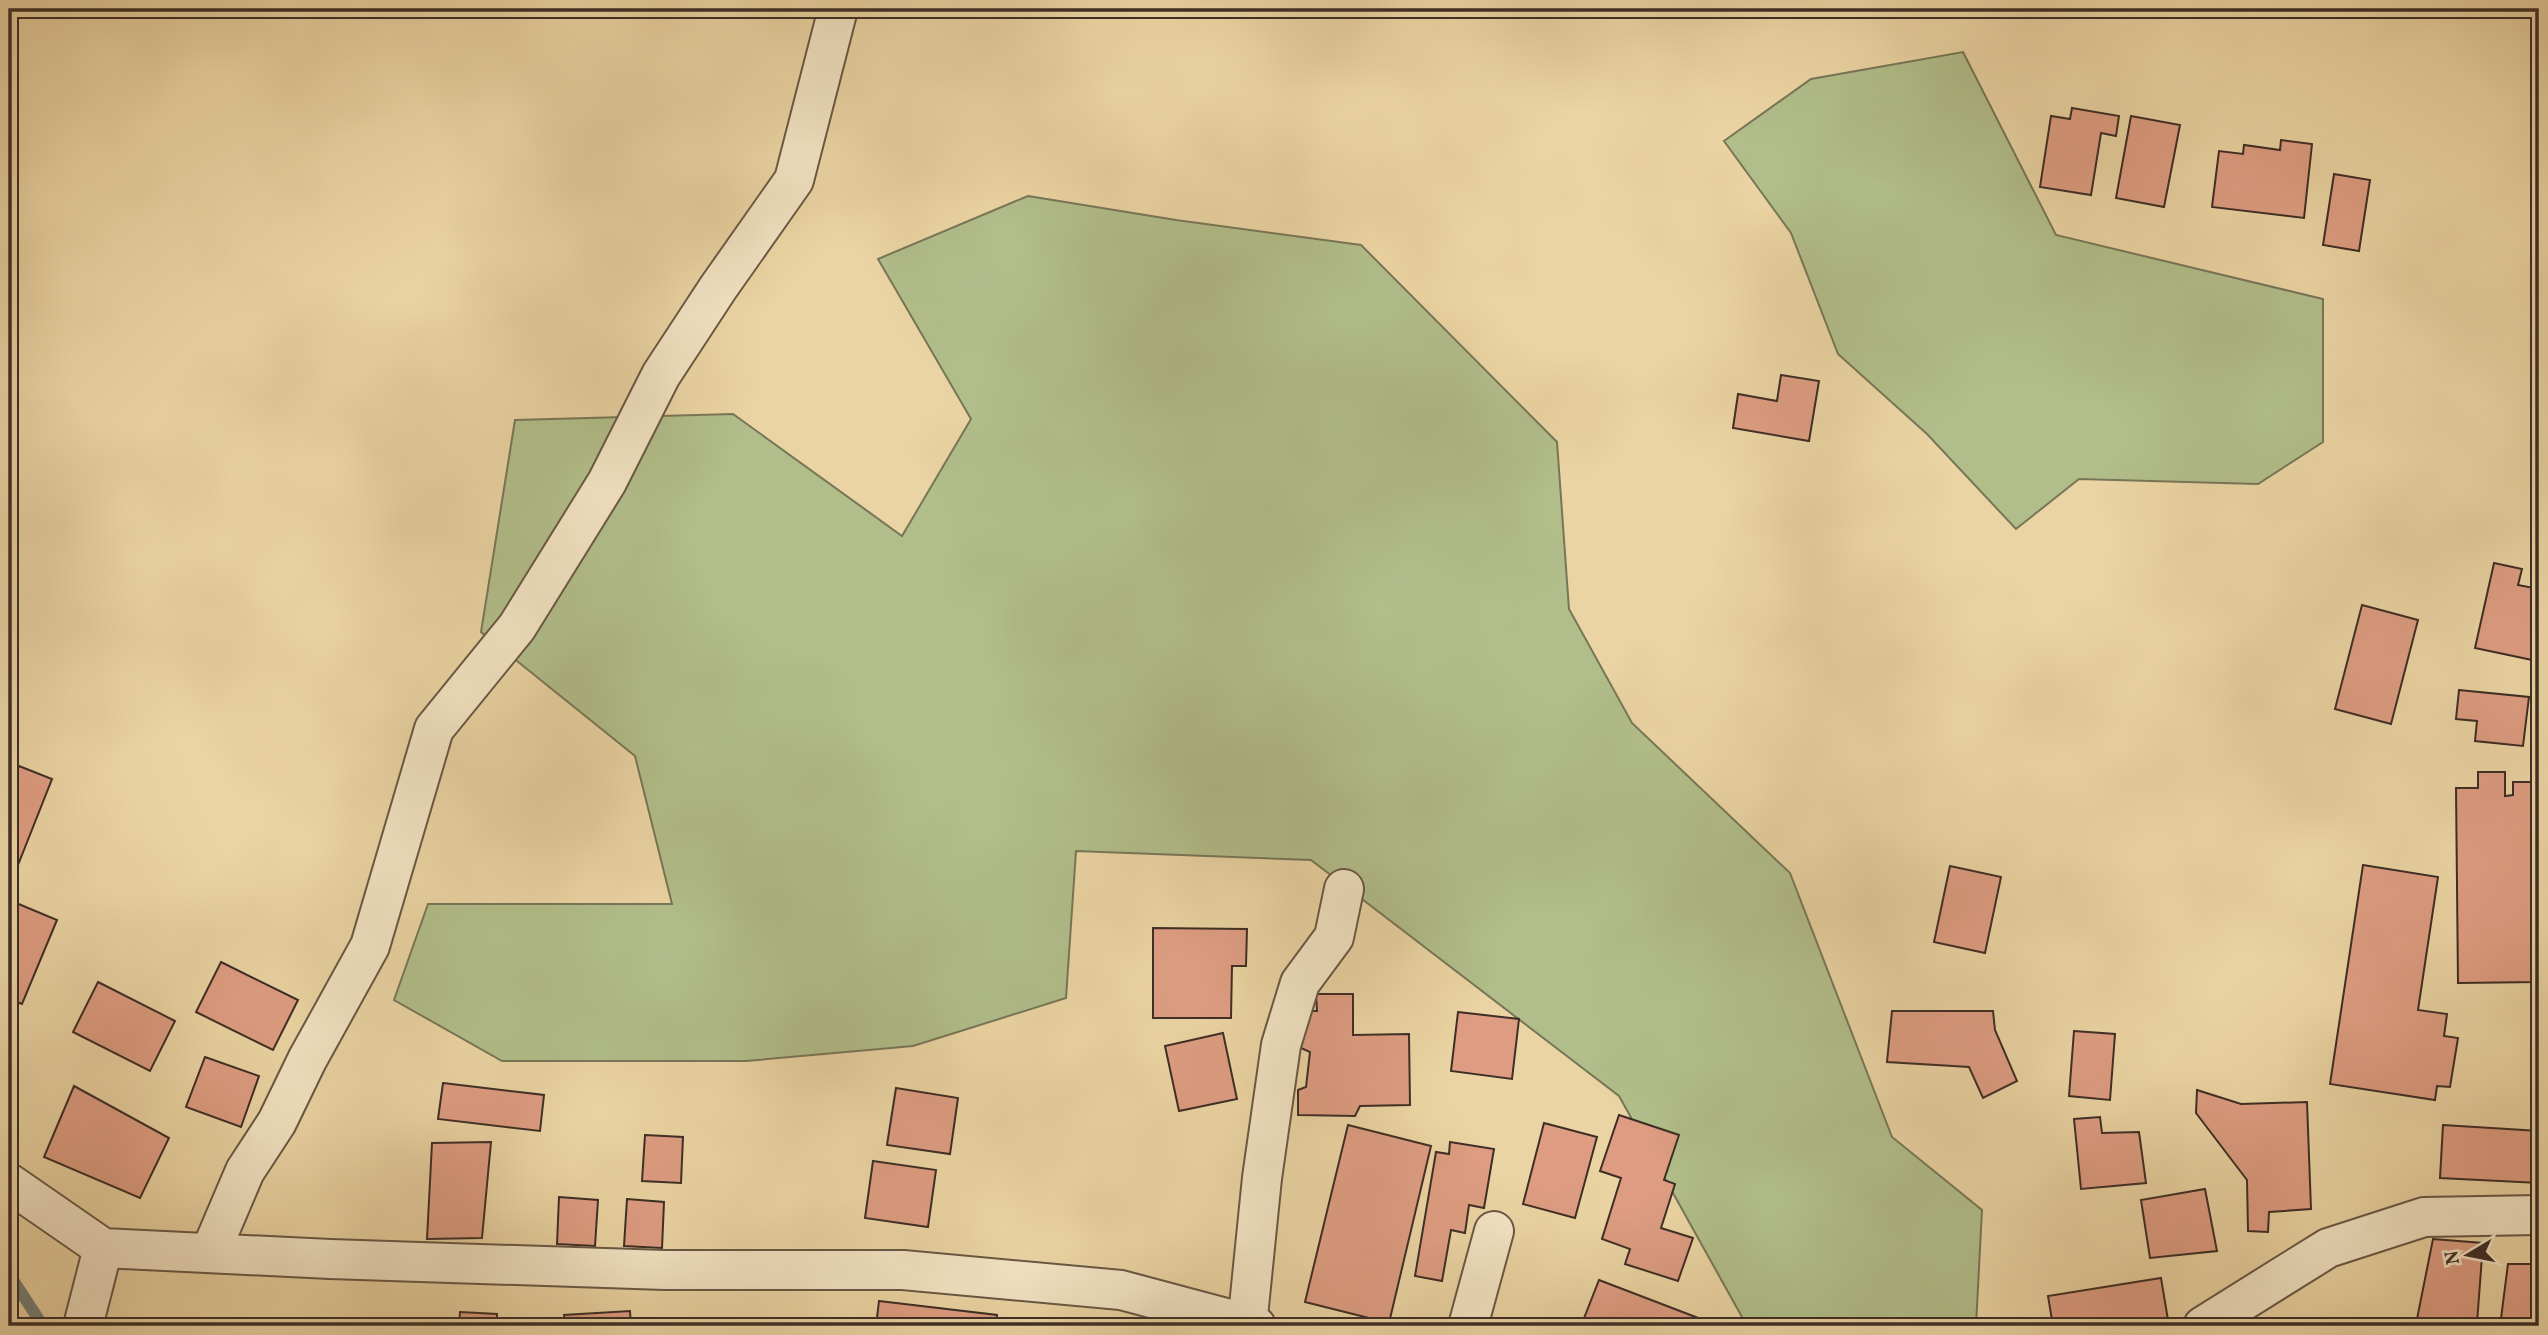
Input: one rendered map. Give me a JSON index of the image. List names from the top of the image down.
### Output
{
  "north": "left"
}
